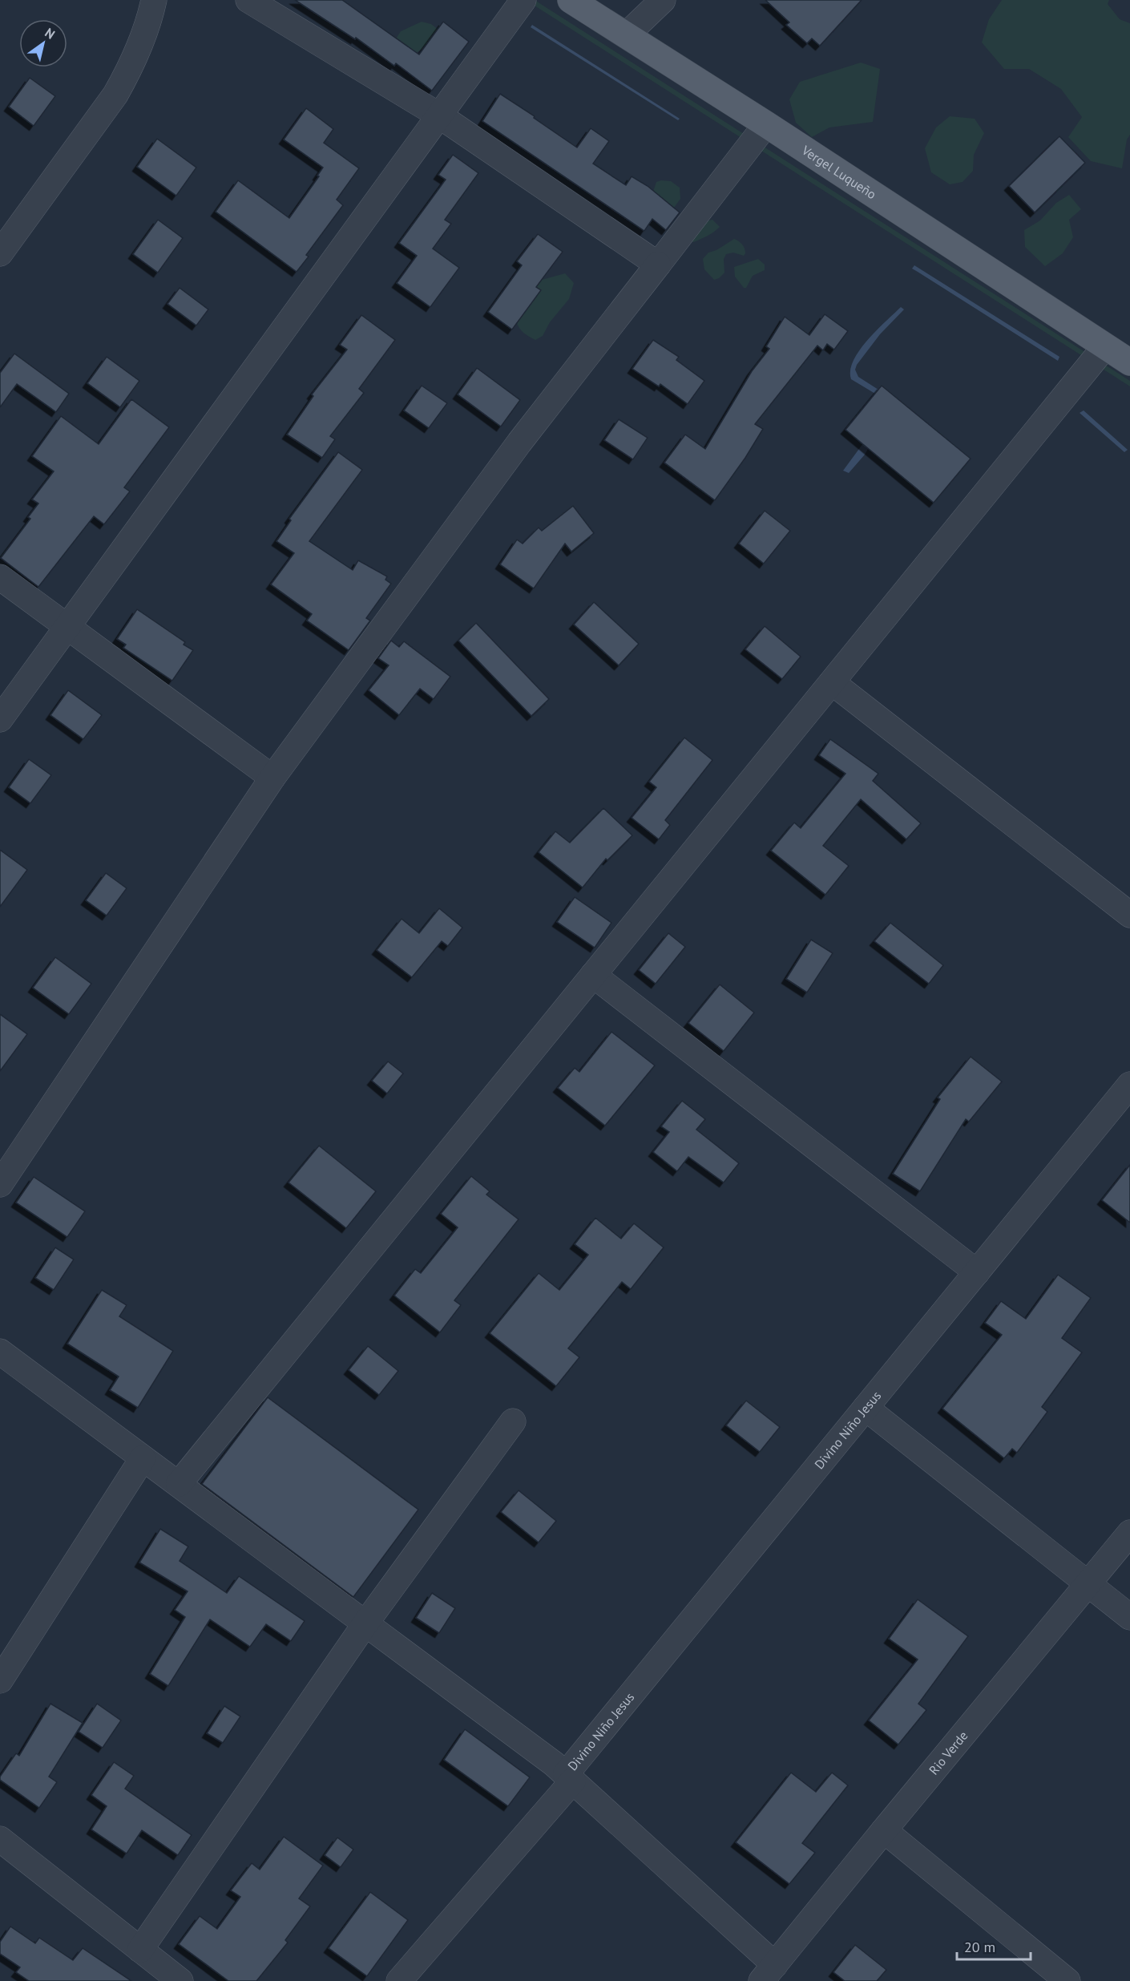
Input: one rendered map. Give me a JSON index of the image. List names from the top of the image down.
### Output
{
  "streets": {
    "main road": ["Vergel Luqueño"],
    "street": ["Divino Niño Jesus", "Rio Verde"]
  },
  "scale_bar": "20 m",
  "north": "top right"
}
